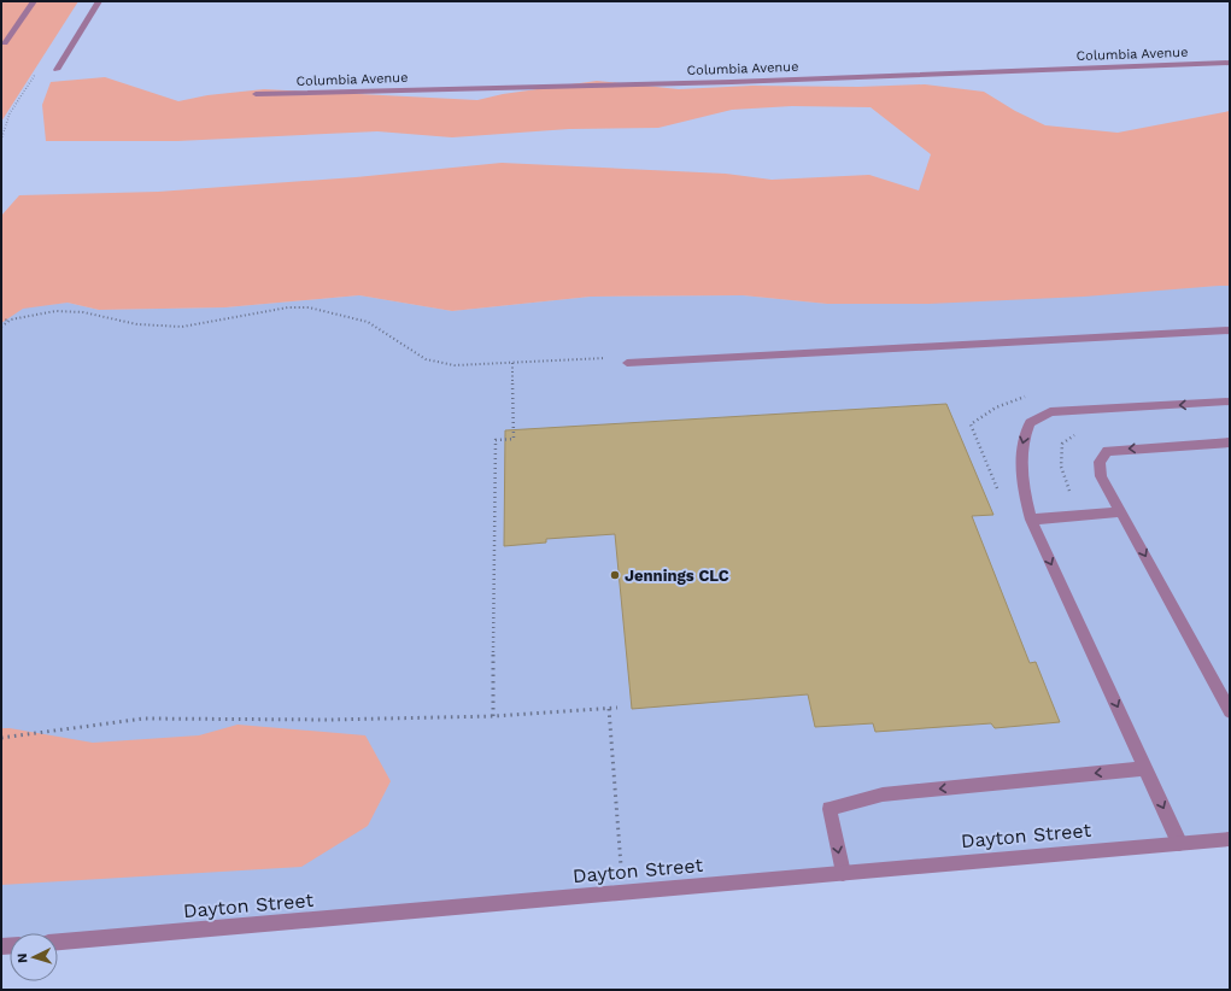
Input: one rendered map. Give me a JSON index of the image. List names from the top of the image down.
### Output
{
  "streets": {
    "street": ["Columbia Avenue", "Dayton Street"]
  },
  "places": ["Jennings CLC"],
  "north": "left"
}
